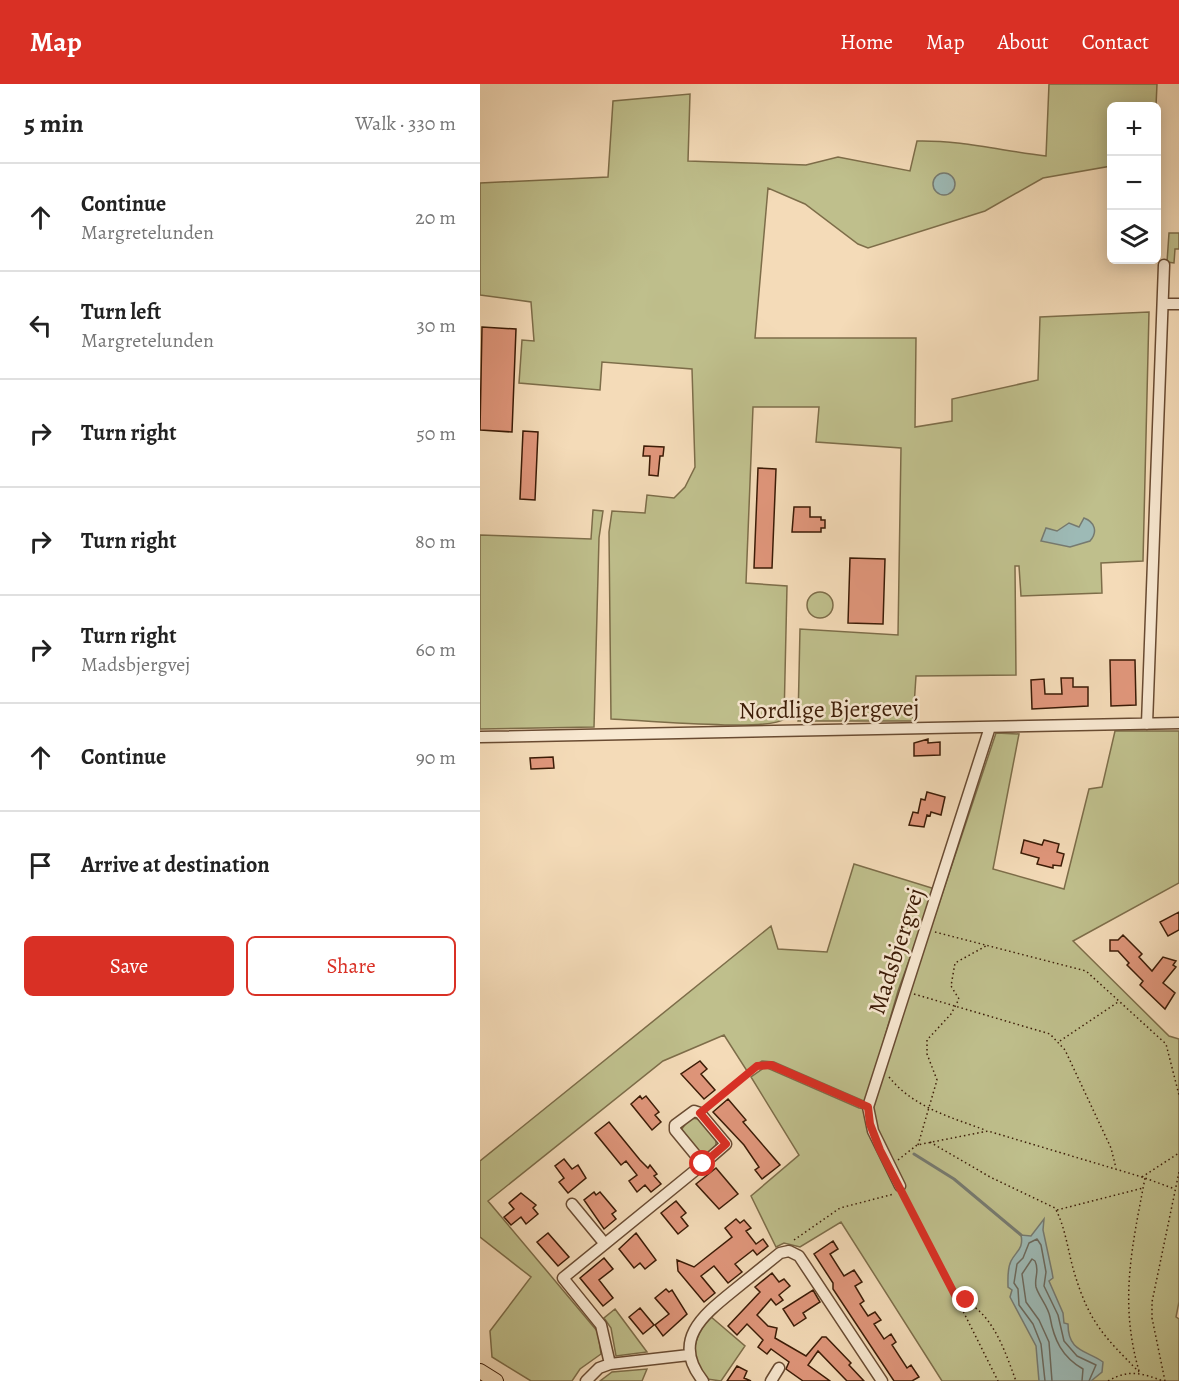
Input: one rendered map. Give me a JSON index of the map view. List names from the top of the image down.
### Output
{
  "streets": {
    "street": ["Nordlige Bjergevej", "Madsbjergvej"]
  },
  "crossings": [
    ["Nordlige Bjergevej", "Madsbjergvej"]
  ],
  "page": {
    "header": "Map",
    "nav": [
      "Home",
      "Map",
      "About",
      "Contact"
    ],
    "heading": ["5 min", "Walk · 330 m"],
    "map_buttons": ["+", "−"],
    "list": [
      ["Continue", "Margretelunden", "20 m"],
      ["Turn left", "Margretelunden", "30 m"],
      ["Turn right", "50 m"],
      ["Turn right", "80 m"],
      ["Turn right", "Madsbjergvej", "60 m"],
      ["Continue", "90 m"],
      "Arrive at destination"
    ],
    "buttons": ["Save", "Share"]
  }
}
